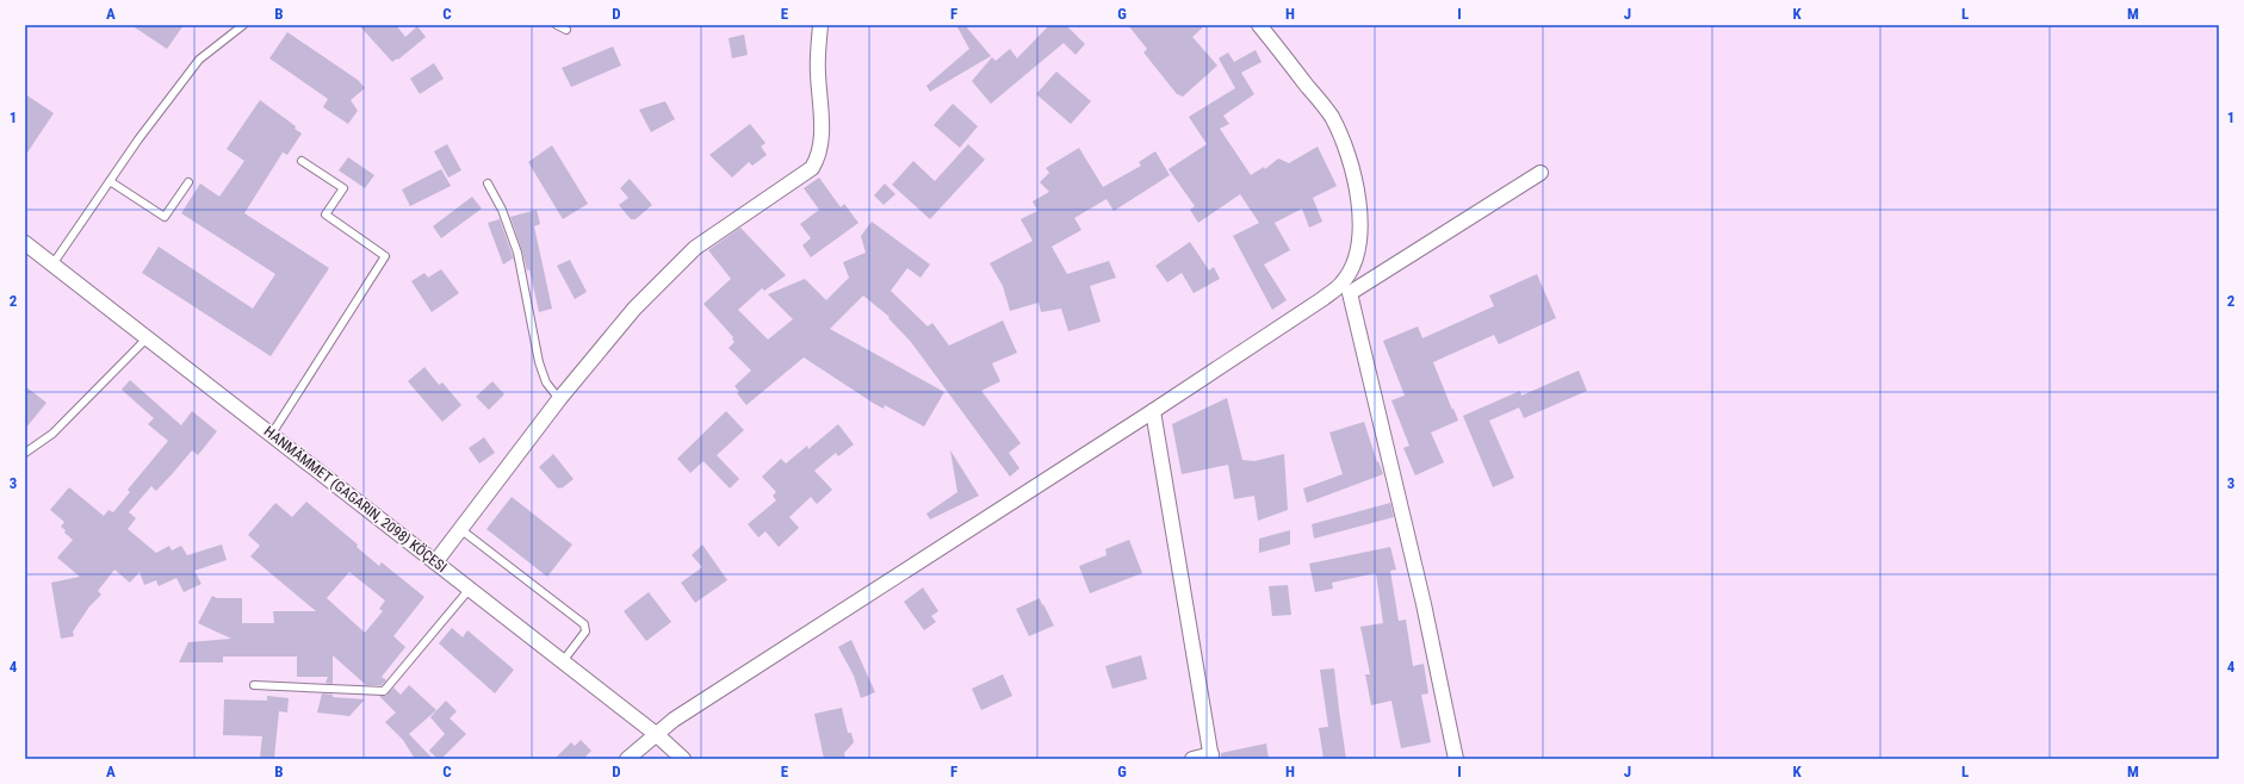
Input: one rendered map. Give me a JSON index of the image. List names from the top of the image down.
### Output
{
  "streets": {
    "street": ["HANMÄMMET (GAGARIN, 2098) KÖÇESI"]
  },
  "grid": {
    "columns": [
      "A",
      "B",
      "C",
      "D",
      "E",
      "F",
      "G",
      "H",
      "I",
      "J",
      "K",
      "L",
      "M"
    ],
    "rows": [
      "1",
      "2",
      "3",
      "4"
    ]
  }
}
